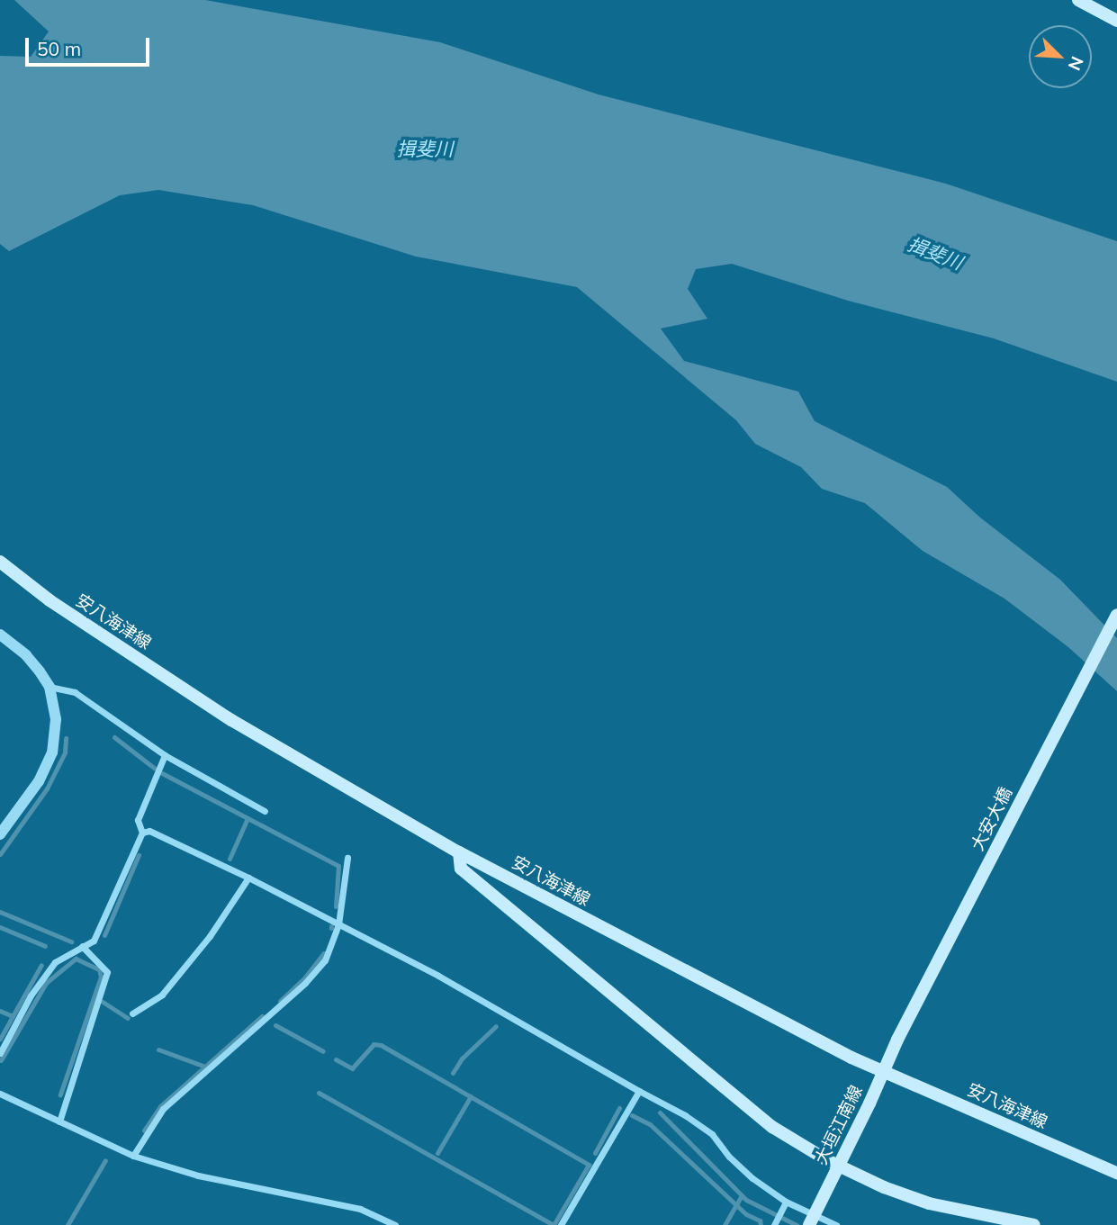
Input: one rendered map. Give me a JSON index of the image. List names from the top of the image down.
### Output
{
  "streets": {
    "main road": ["安八海津線", "大安大橋", "大垣江南線"]
  },
  "crossings": [
    ["安八海津線", "大垣江南線"],
    ["大安大橋", "大垣江南線"]
  ],
  "water": ["揖斐川"],
  "scale_bar": "50 m",
  "north": "bottom right"
}
